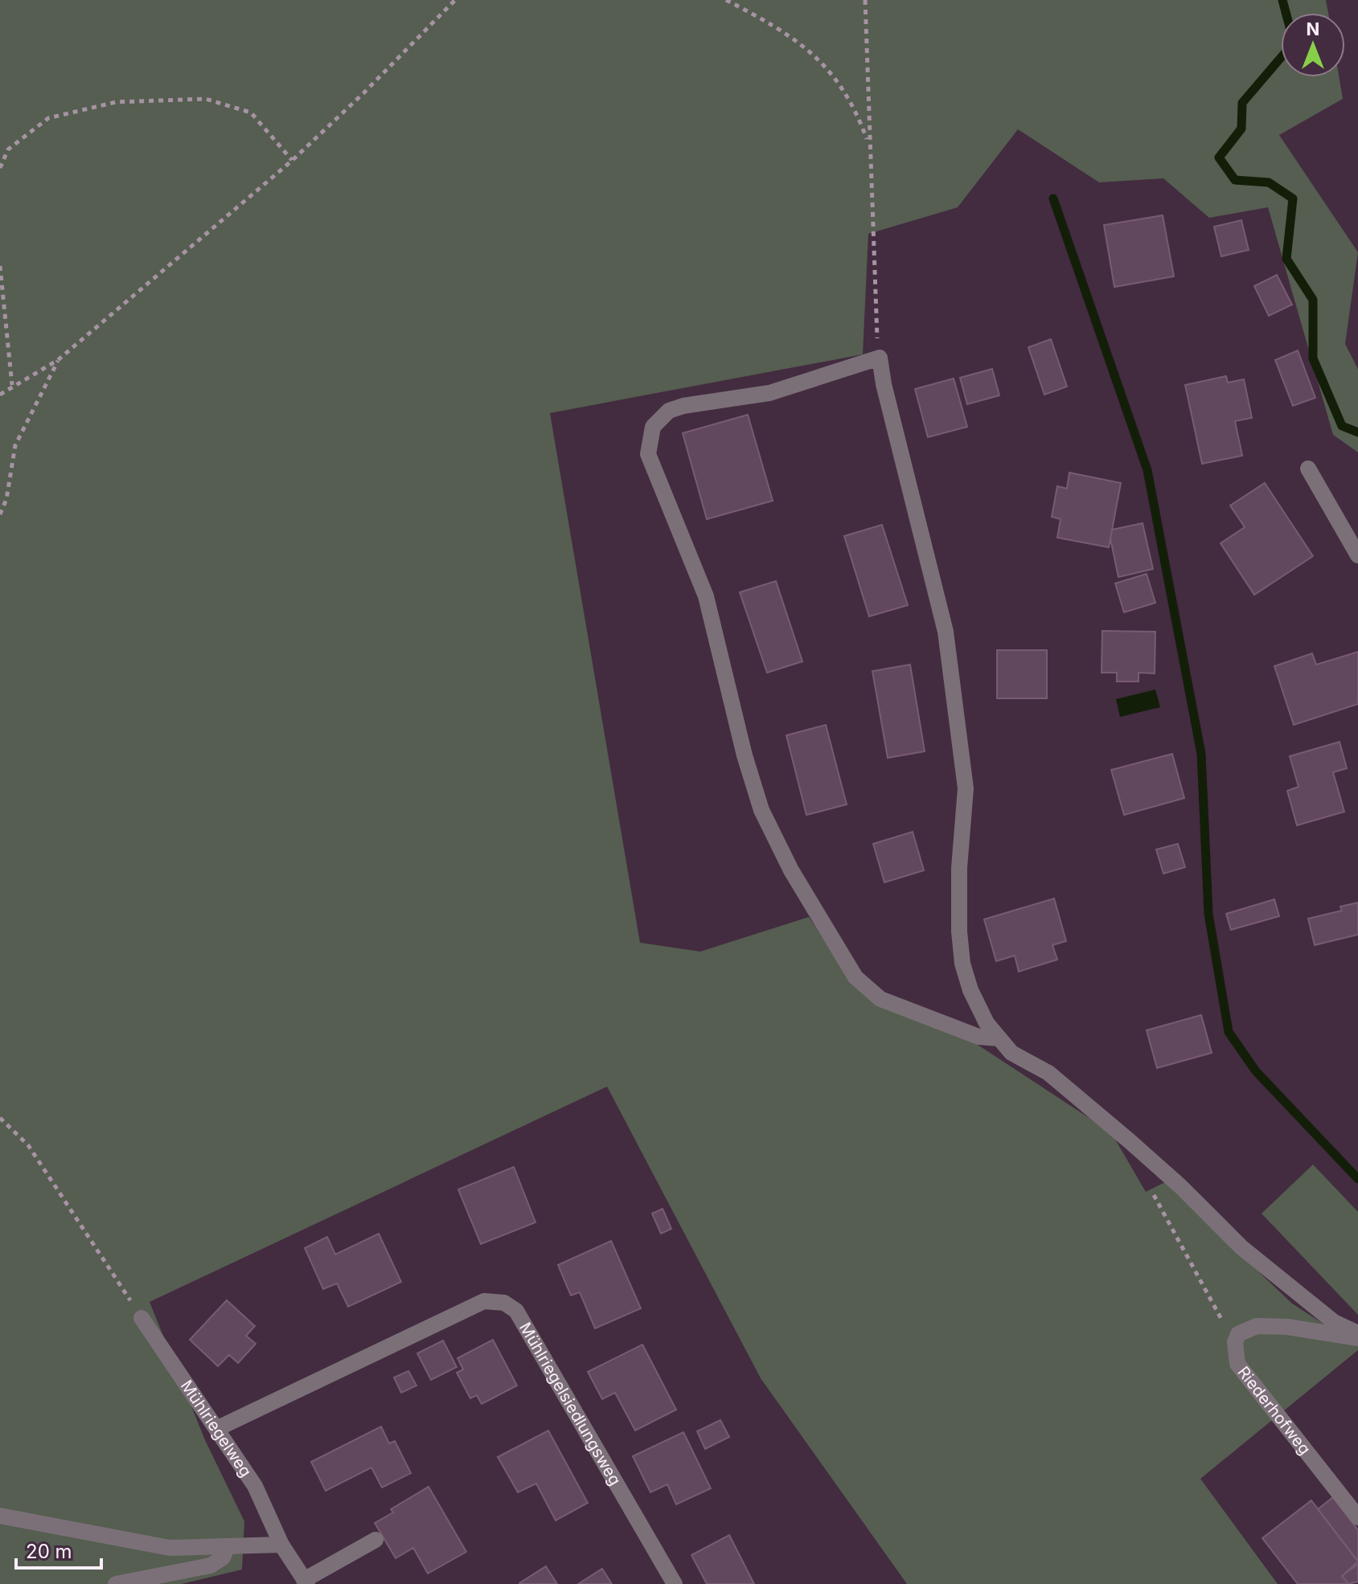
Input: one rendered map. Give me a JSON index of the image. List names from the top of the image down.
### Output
{
  "streets": {
    "street": ["Mühlriegelsiedlungsweg", "Riederhofweg", "Mühlriegelweg"]
  },
  "crossings": [
    ["Mühlriegelsiedlungsweg", "Mühlriegelweg"]
  ],
  "scale_bar": "20 m",
  "north": "top"
}
